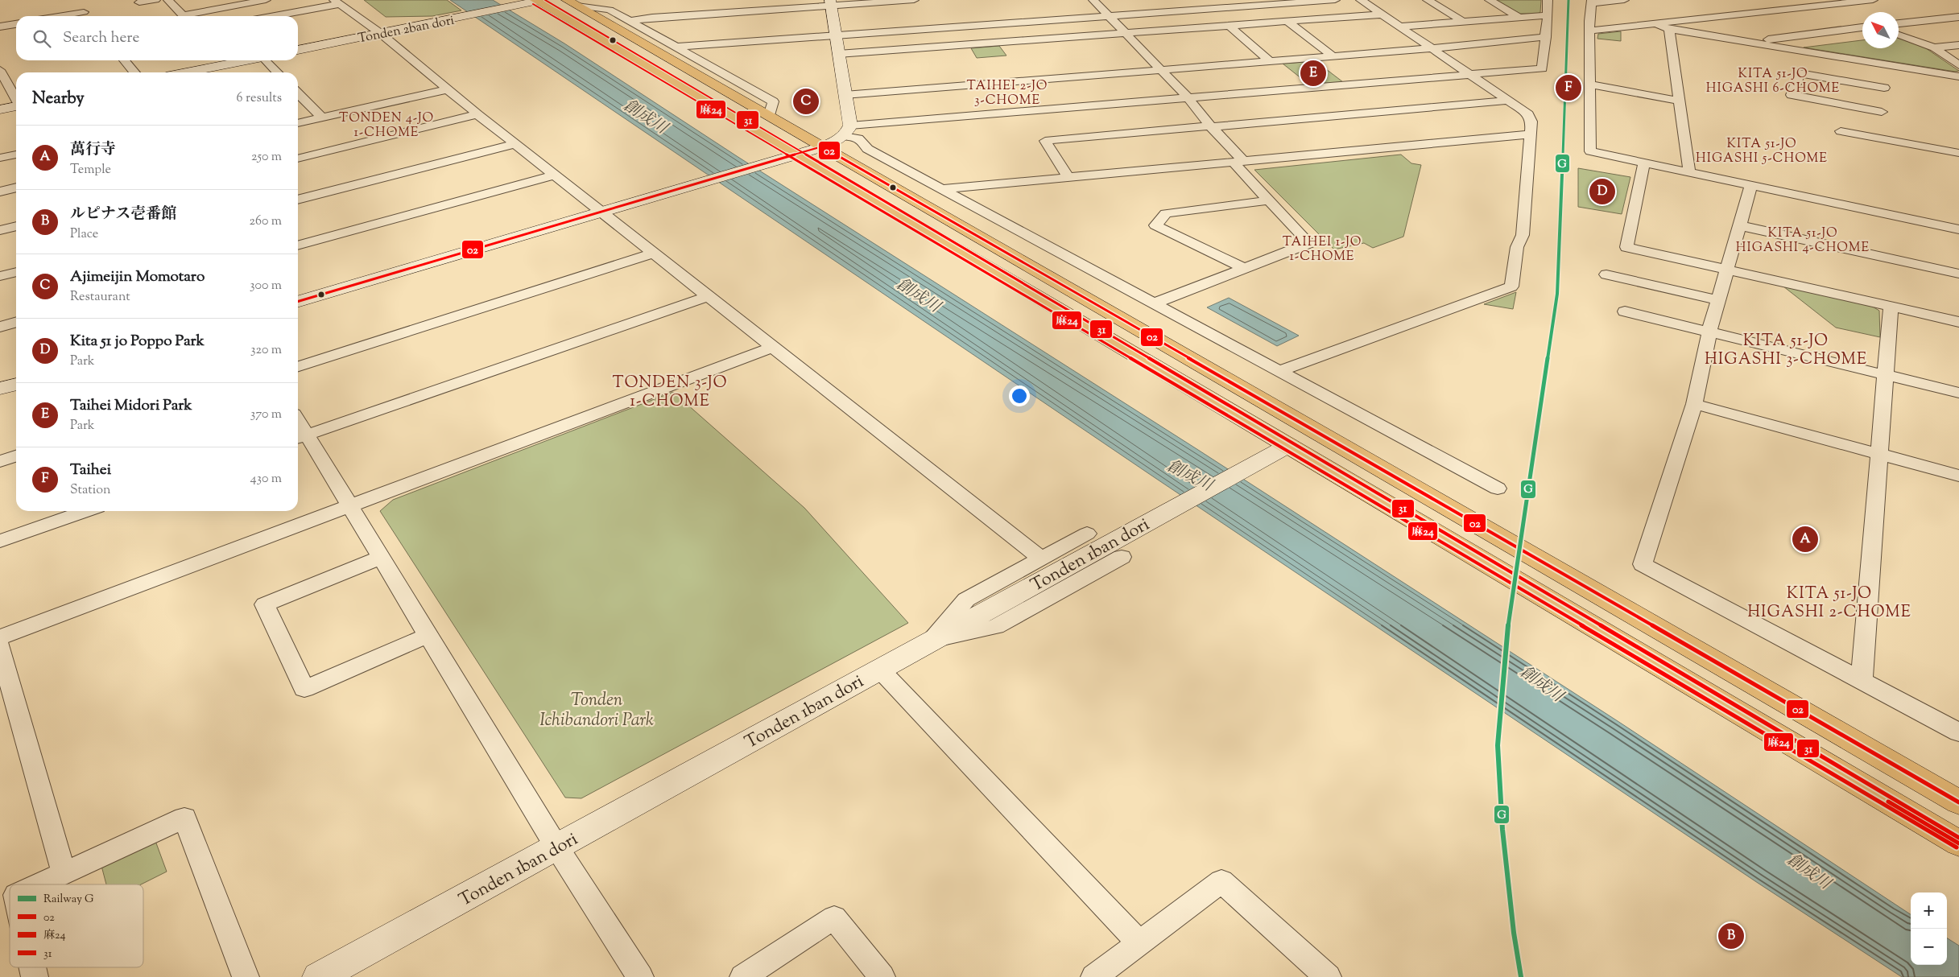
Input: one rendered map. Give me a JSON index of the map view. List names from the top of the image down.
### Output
{
  "streets": {
    "street": ["Tonden 2ban dori", "Tonden 1ban dori"]
  },
  "districts": [
    "KITA 51-JO HIGASHI 6-CHOME",
    "TAIHEI 2-JO 3-CHOME",
    "TONDEN 4-JO 1-CHOME",
    "KITA 51-JO HIGASHI 5-CHOME",
    "KITA 51-JO HIGASHI 4-CHOME",
    "TAIHEI 1-JO 1-CHOME",
    "KITA 51-JO HIGASHI 3-CHOME",
    "TONDEN 3-JO 1-CHOME",
    "KITA 51-JO HIGASHI 2-CHOME"
  ],
  "water": ["創成川"],
  "parks": ["Tonden Ichibandori Park"],
  "lines": [
    "rail line G",
    "transit line 31",
    "transit line 麻24",
    "transit line 02"
  ],
  "legend": [
    "Railway G",
    "02",
    "麻24",
    "31"
  ],
  "north": "top left",
  "page": {
    "search": "Search here",
    "pins": [
      "E",
      "F",
      "C",
      "D",
      "A",
      "B"
    ],
    "heading": ["Nearby", "6 results"],
    "list": [
      {
        "mark": "A",
        "name": "萬行寺",
        "note": "Temple",
        "value": "250 m"
      },
      {
        "mark": "B",
        "name": "ルピナス壱番館",
        "note": "Place",
        "value": "260 m"
      },
      {
        "mark": "C",
        "name": "Ajimeijin Momotaro",
        "note": "Restaurant",
        "value": "300 m"
      },
      {
        "mark": "D",
        "name": "Kita 51 jo Poppo Park",
        "note": "Park",
        "value": "320 m"
      },
      {
        "mark": "E",
        "name": "Taihei Midori Park",
        "note": "Park",
        "value": "370 m"
      },
      {
        "mark": "F",
        "name": "Taihei",
        "note": "Station",
        "value": "430 m"
      }
    ],
    "map_buttons": ["+", "−"]
  }
}
